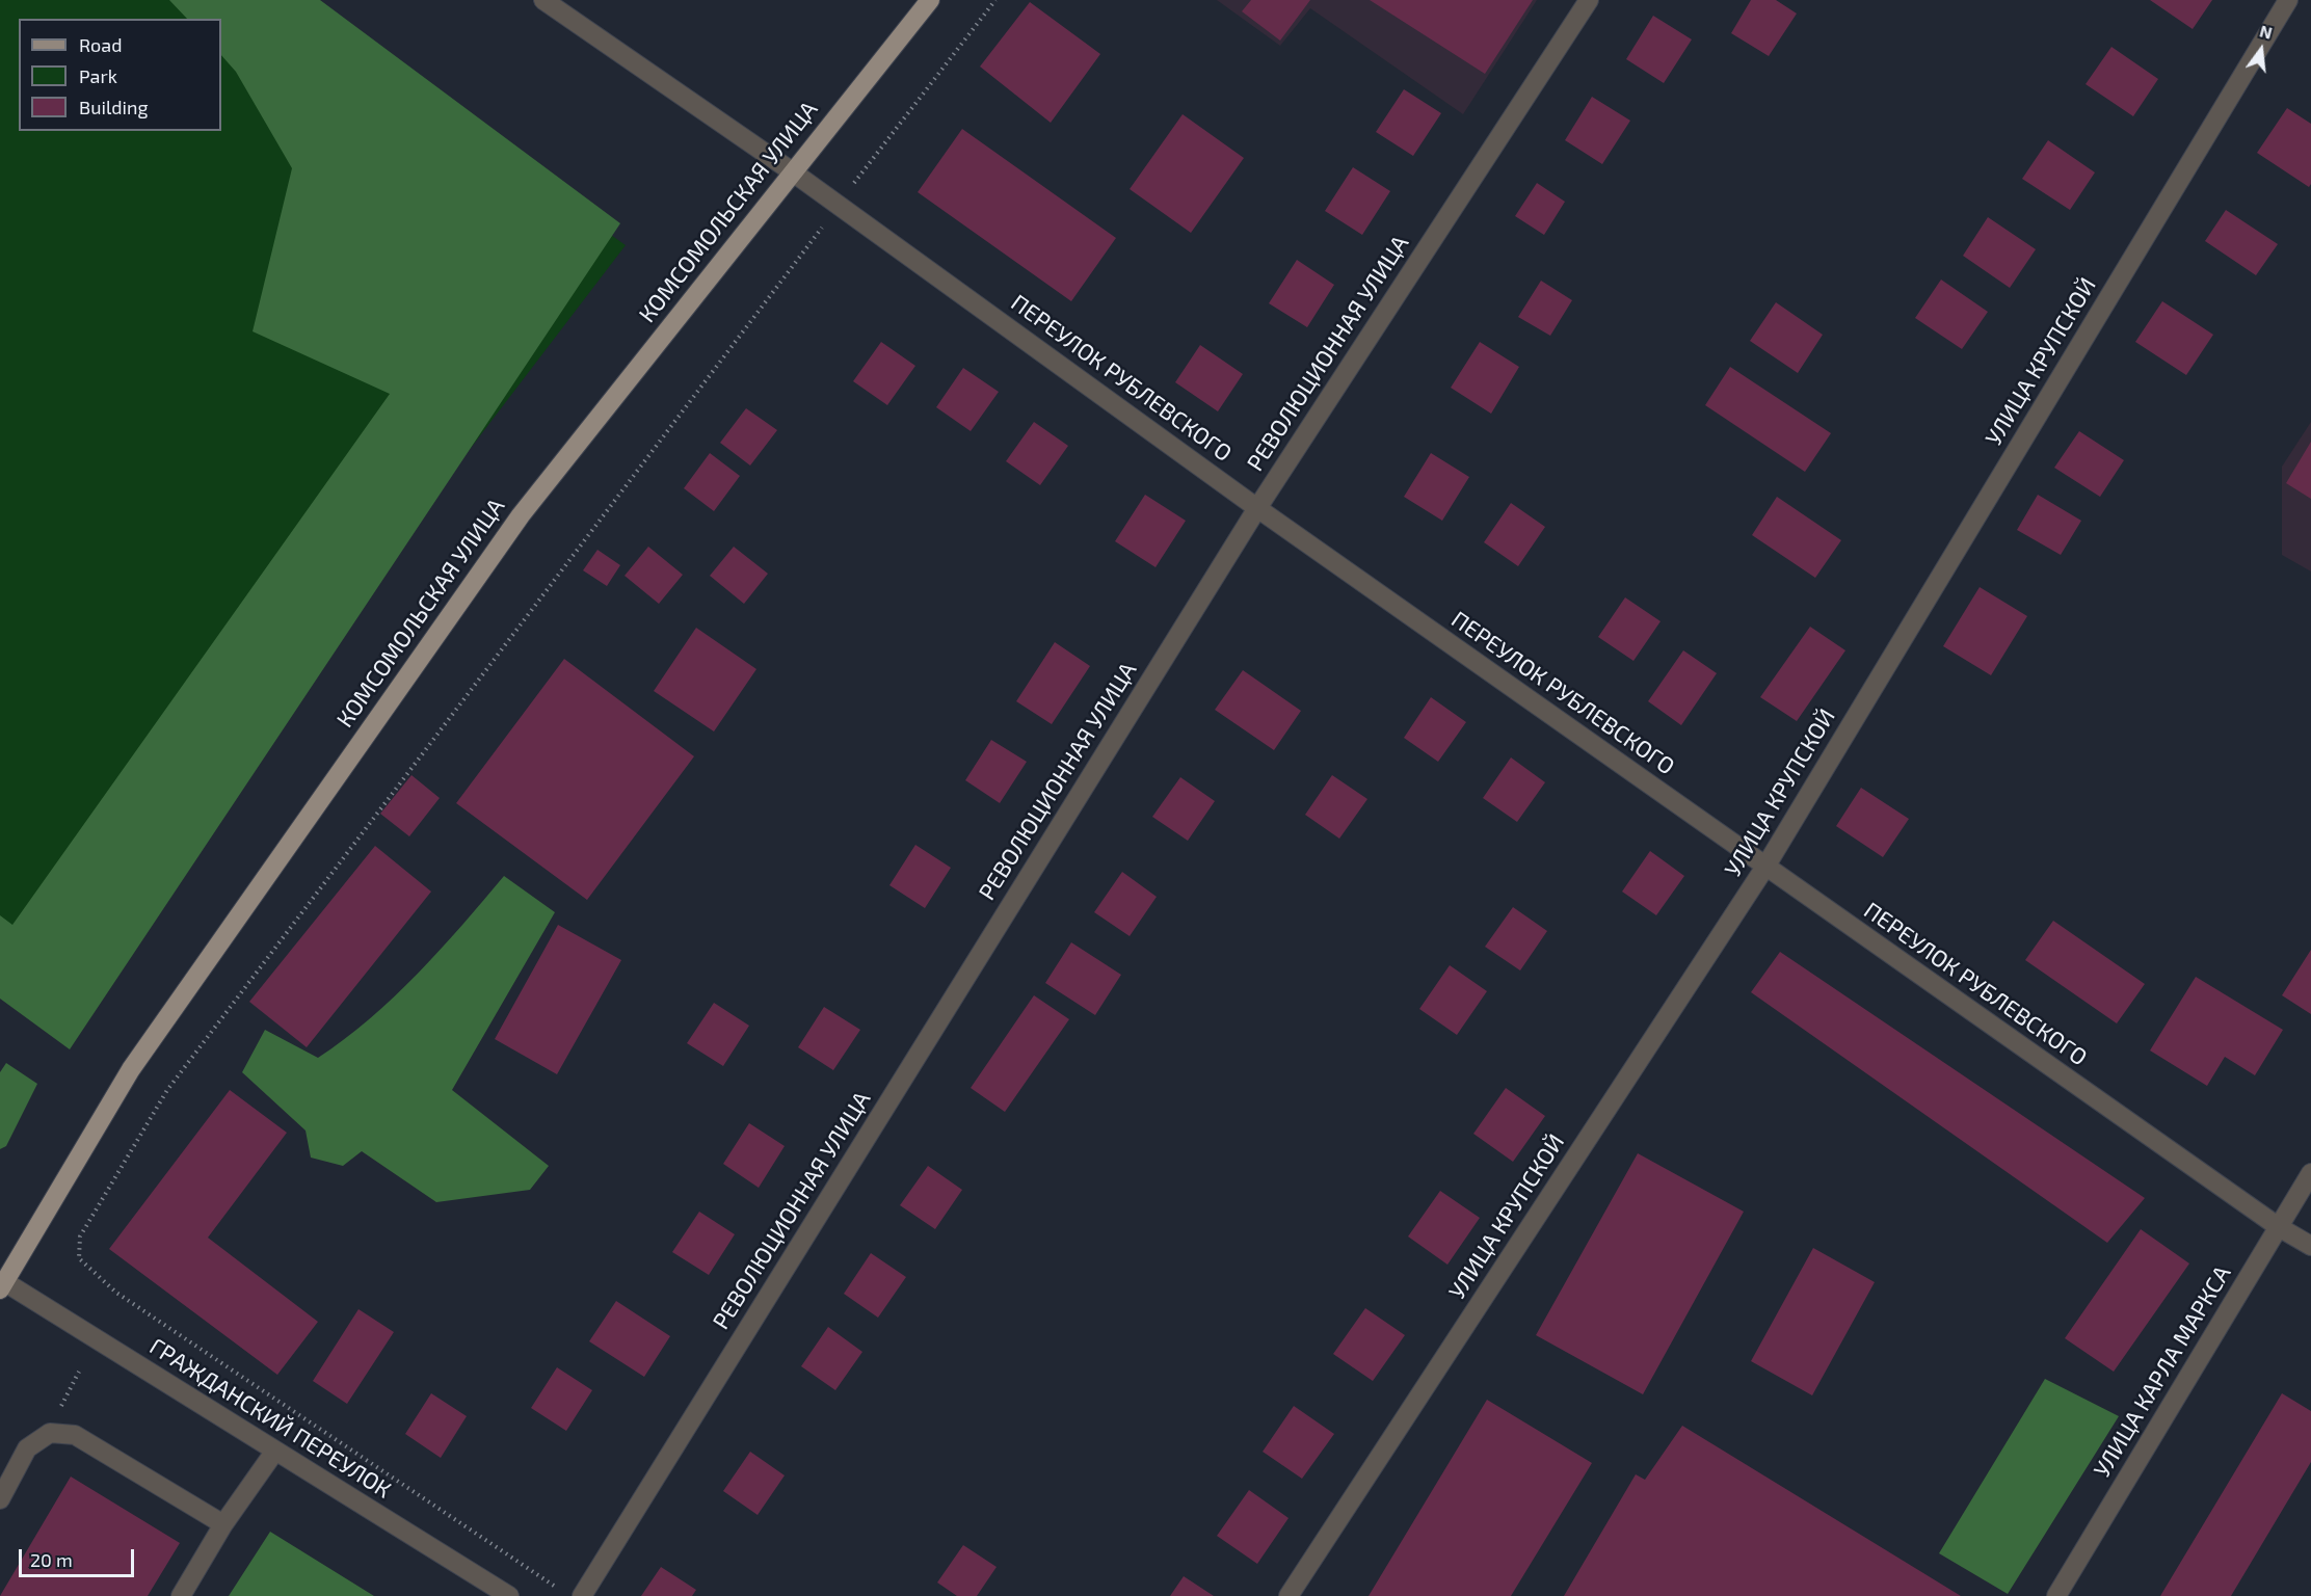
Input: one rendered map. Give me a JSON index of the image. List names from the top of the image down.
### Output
{
  "streets": {
    "main road": ["КОМСОМОЛЬСКАЯ УЛИЦА"],
    "street": [
      "РЕВОЛЮЦИОННАЯ УЛИЦА",
      "УЛИЦА КРУПСКОЙ",
      "ПЕРЕУЛОК РУБЛЕВСКОГО",
      "УЛИЦА КАРЛА МАРКСА",
      "ГРАЖДАНСКИЙ ПЕРЕУЛОК"
    ]
  },
  "crossings": [
    ["КОМСОМОЛЬСКАЯ УЛИЦА", "ПЕРЕУЛОК РУБЛЕВСКОГО"],
    ["КОМСОМОЛЬСКАЯ УЛИЦА", "ГРАЖДАНСКИЙ ПЕРЕУЛОК"],
    ["РЕВОЛЮЦИОННАЯ УЛИЦА", "ПЕРЕУЛОК РУБЛЕВСКОГО"],
    ["УЛИЦА КРУПСКОЙ", "ПЕРЕУЛОК РУБЛЕВСКОГО"],
    ["ПЕРЕУЛОК РУБЛЕВСКОГО", "УЛИЦА КАРЛА МАРКСА"]
  ],
  "legend": ["Road", "Park", "Building"],
  "scale_bar": "20 m",
  "north": "top"
}
